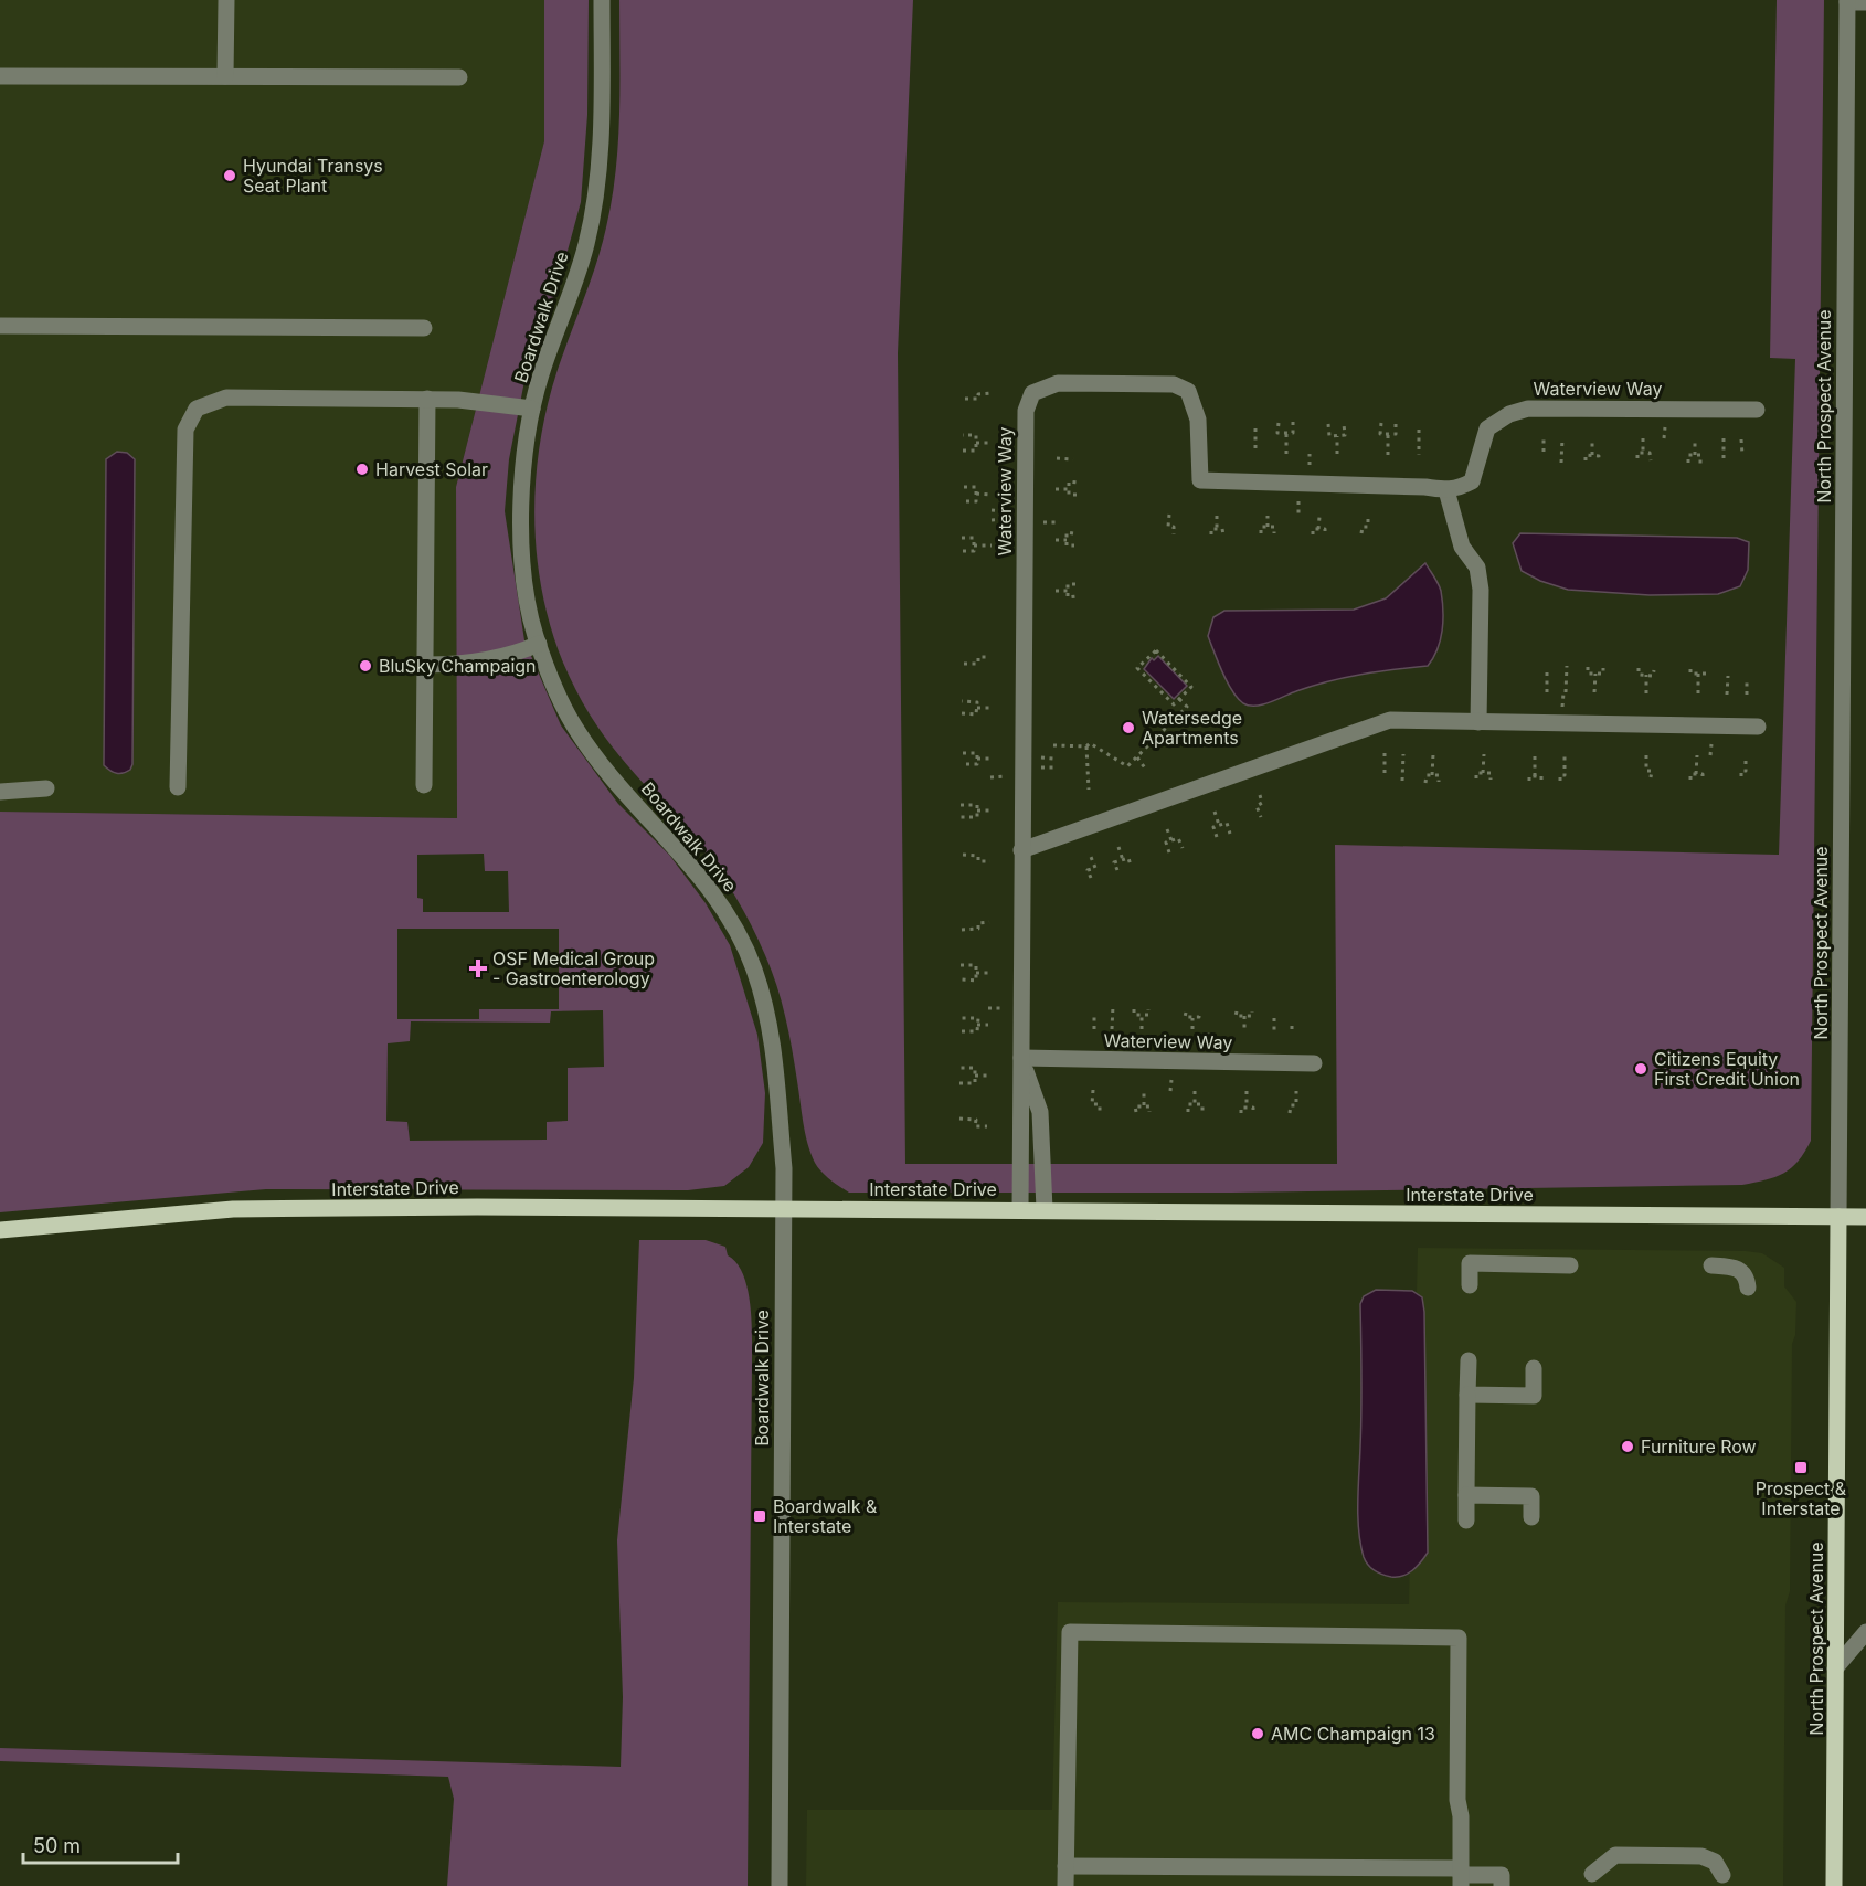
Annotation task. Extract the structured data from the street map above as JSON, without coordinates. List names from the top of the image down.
{
  "streets": {
    "main road": ["North Prospect Avenue", "Interstate Drive"],
    "street": ["Boardwalk Drive", "Waterview Way"]
  },
  "crossings": [
    ["Boardwalk Drive", "Interstate Drive"],
    ["Waterview Way", "Interstate Drive"],
    ["North Prospect Avenue", "Interstate Drive"]
  ],
  "places": {
    "other": [
      "Hyundai Transys Seat Plant",
      "Harvest Solar",
      "BluSky Champaign",
      "Watersedge Apartments",
      "Citizens Equity First Credit Union",
      "Furniture Row",
      "AMC Champaign 13"
    ],
    "health": ["OSF Medical Group - Gastroenterology"],
    "transit": ["Prospect & Interstate", "Boardwalk & Interstate"]
  },
  "scale_bar": "50 m"
}
